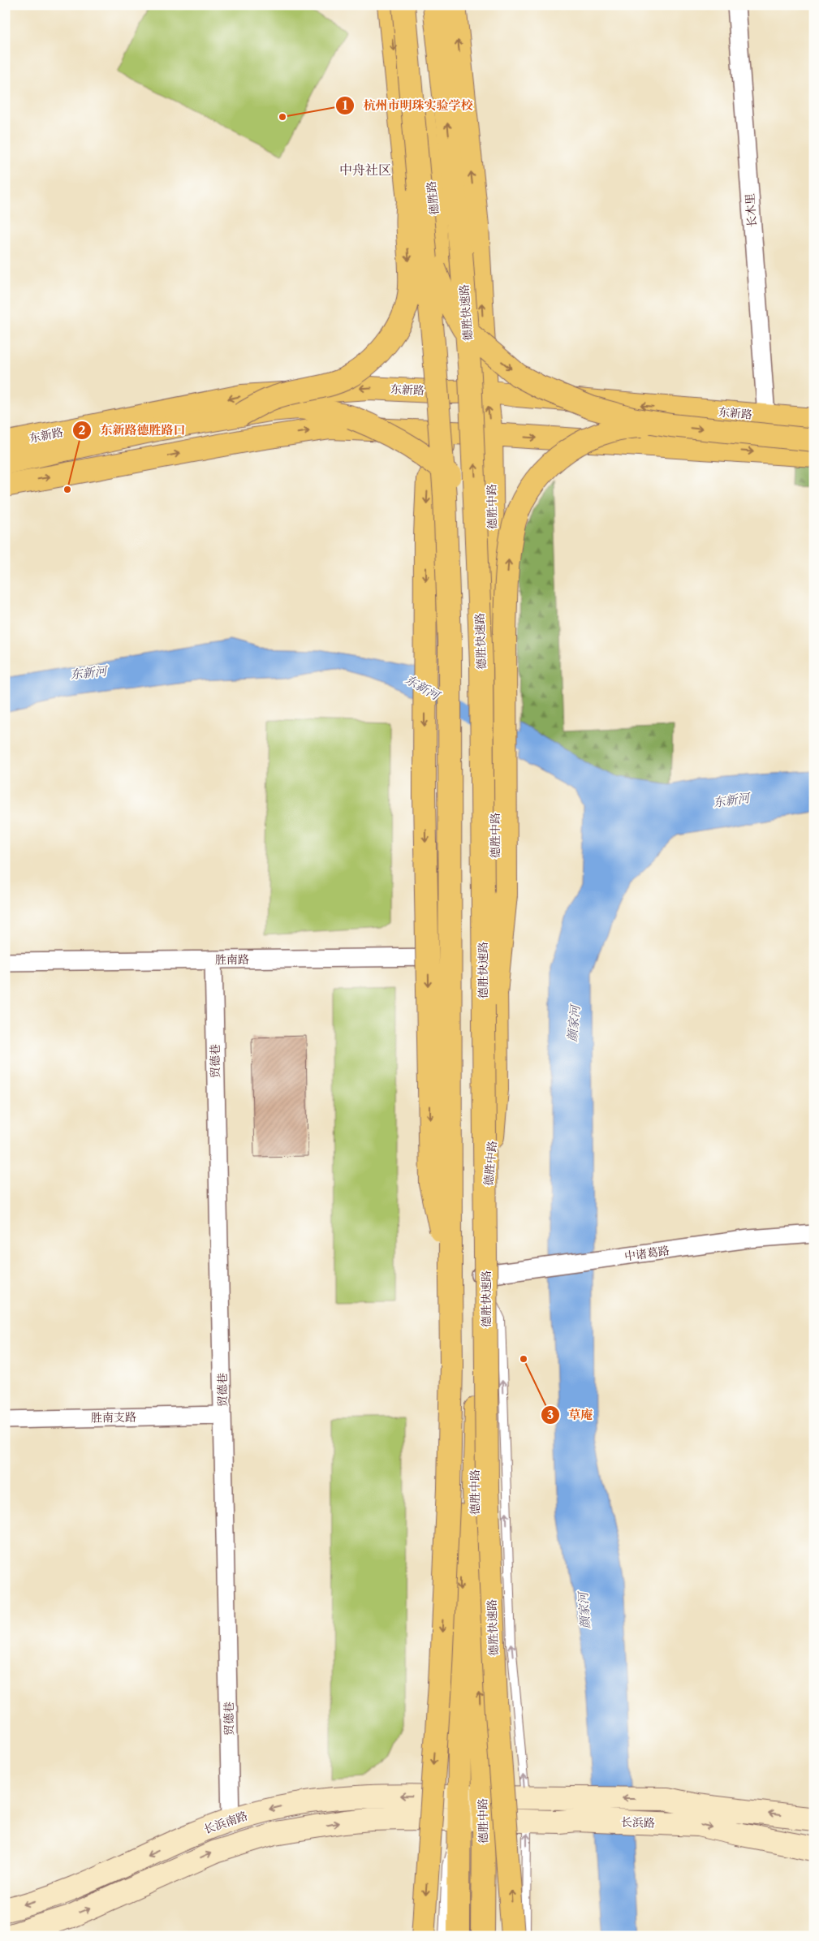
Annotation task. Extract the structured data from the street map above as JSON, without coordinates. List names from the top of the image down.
{
  "streets": {
    "main road": [
      "德胜路",
      "德胜快速路",
      "东新路",
      "德胜中路",
      "长浜南路",
      "长浜路"
    ],
    "street": [
      "长木里",
      "胜南路",
      "贸德巷",
      "中诸葛路",
      "胜南支路"
    ]
  },
  "crossings": [
    ["德胜路", "东新路"],
    ["德胜路", "德胜中路"],
    ["长木里", "东新路"],
    ["东新路", "德胜中路"],
    ["德胜中路", "胜南路"],
    ["德胜中路", "中诸葛路"],
    ["德胜中路", "长浜南路"],
    ["德胜中路", "长浜路"],
    ["胜南路", "贸德巷"],
    ["贸德巷", "胜南支路"],
    ["贸德巷", "长浜南路"],
    ["长浜南路", "长浜路"]
  ],
  "districts": ["中舟社区"],
  "water": ["东新河", "颜家河"],
  "places": ["杭州市明珠实验学校", "东新路德胜路口", "草庵"]
}
